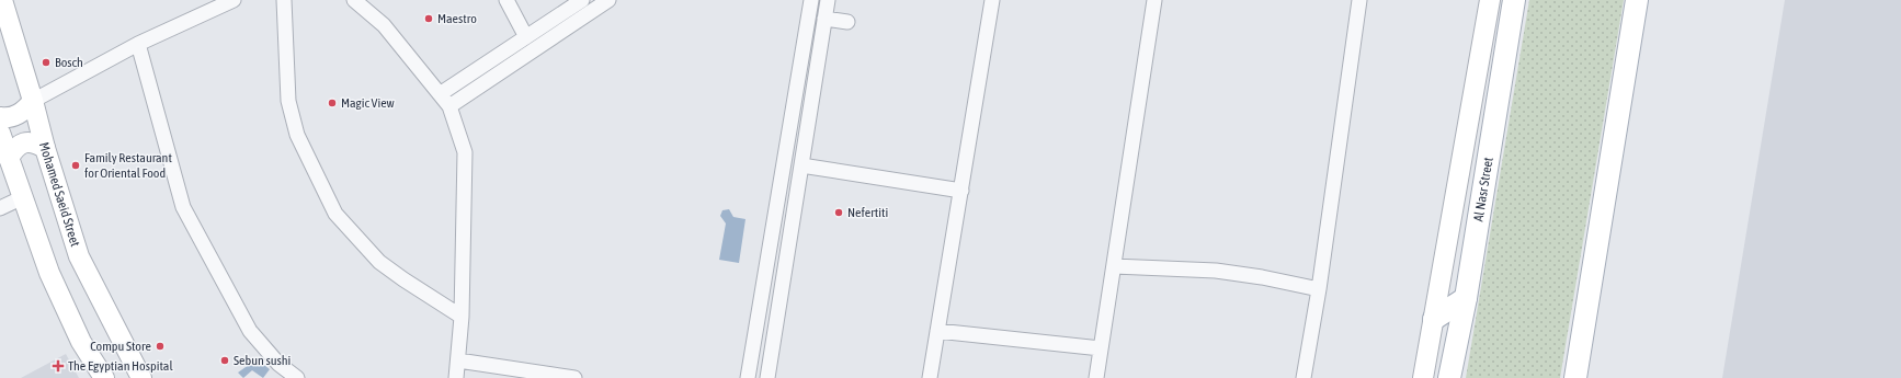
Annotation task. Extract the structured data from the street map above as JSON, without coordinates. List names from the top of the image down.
{
  "streets": {
    "main road": ["Al Nasr Street"],
    "street": ["Mohamed Saeid Street"]
  },
  "places": {
    "other": [
      "Maestro",
      "Bosch",
      "Magic View",
      "Family Restaurant for Oriental Food",
      "Nefertiti",
      "Compu Store",
      "Sebun sushi"
    ],
    "health": ["The Egyptian Hospital"]
  }
}
